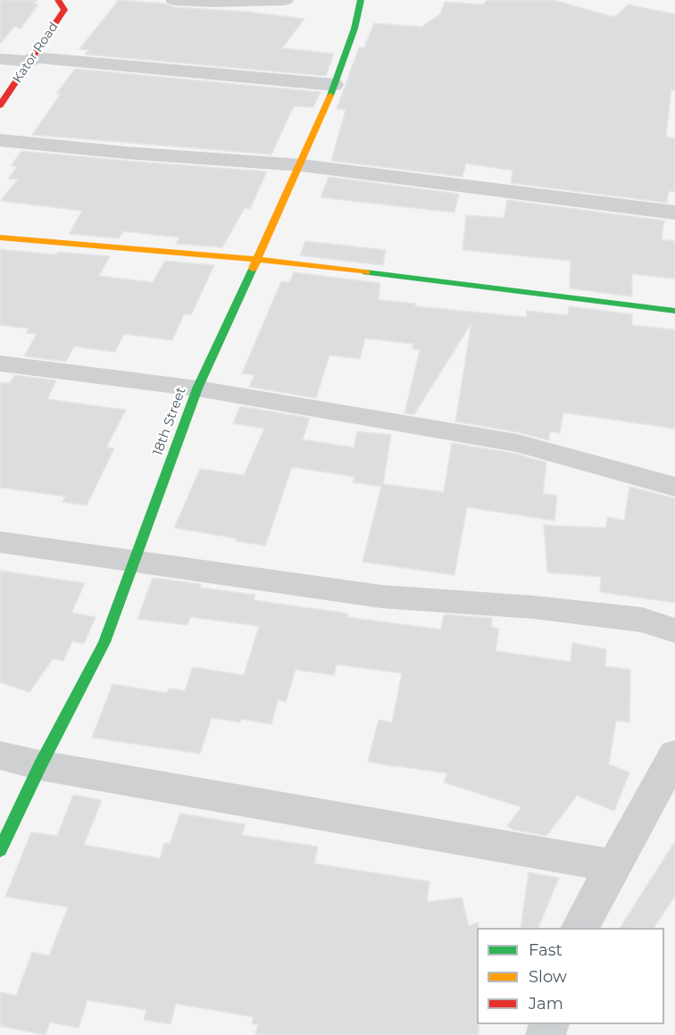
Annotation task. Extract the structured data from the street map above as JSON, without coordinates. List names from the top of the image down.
{
  "streets": {
    "street": ["Kator Road", "18th Street"]
  },
  "legend": ["Fast", "Slow", "Jam"]
}
